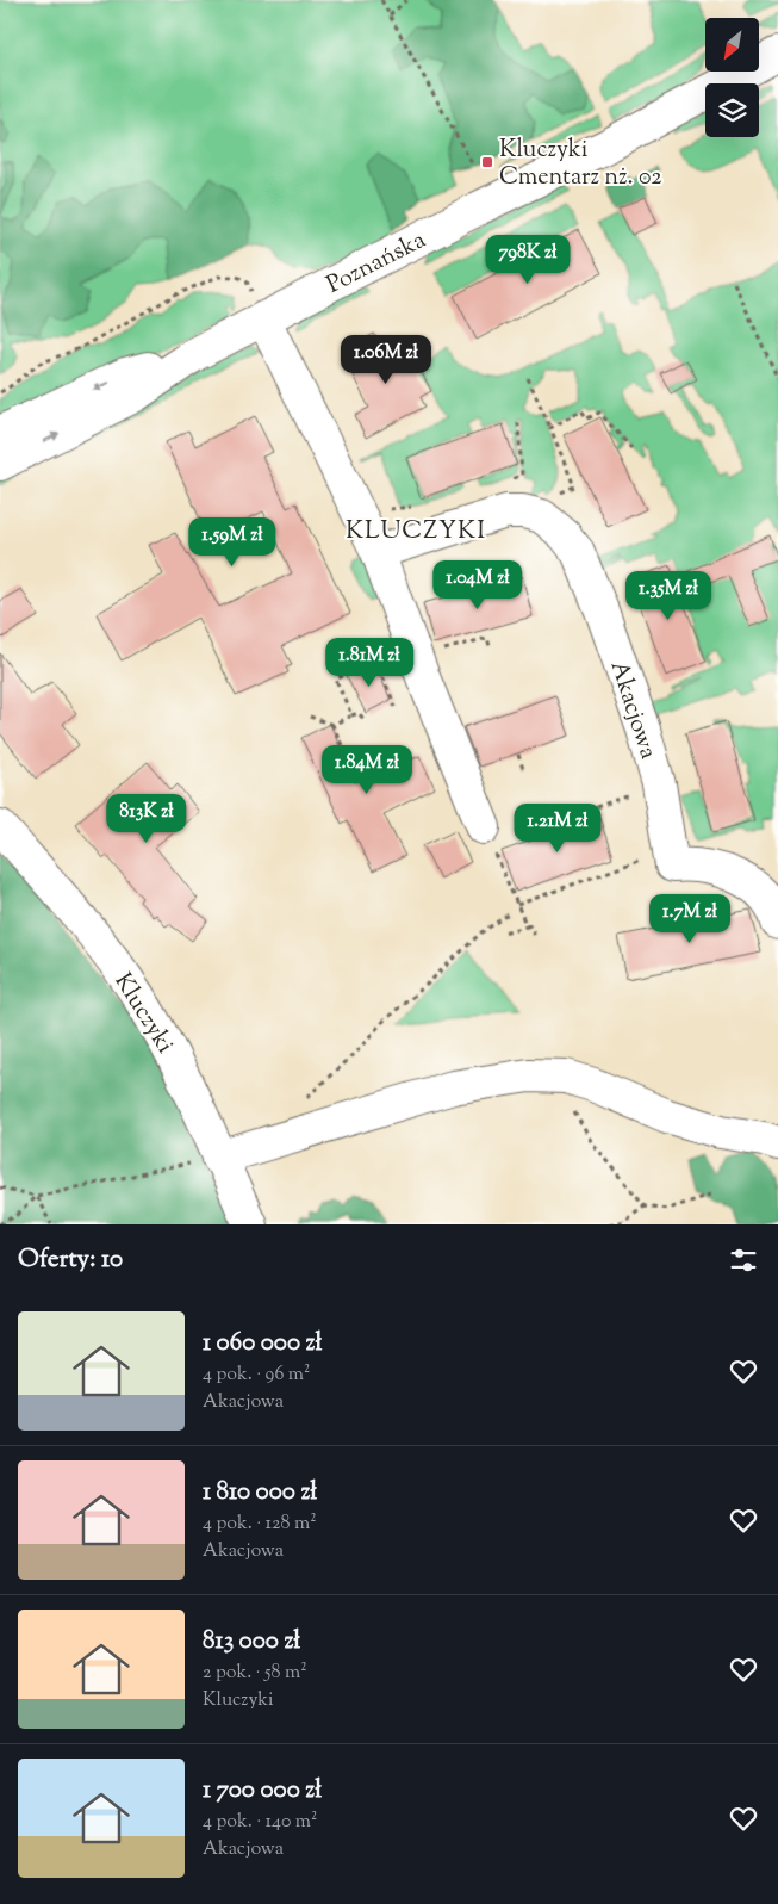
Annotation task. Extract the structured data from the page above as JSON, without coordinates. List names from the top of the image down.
{
  "streets": {
    "street": ["Poznańska", "Akacjowa", "Kluczyki"]
  },
  "districts": ["KLUCZYKI"],
  "places": {
    "transit": ["Kluczyki Cmentarz nż. 02"]
  },
  "north": "bottom left",
  "page": {
    "price": [
      "798K zł",
      "1.06M zł",
      "1.59M zł",
      "1.04M zł",
      "1.35M zł",
      "1.81M zł",
      "1.84M zł",
      "813K zł",
      "1.21M zł",
      "1.7M zł"
    ],
    "heading": "Oferty: 10",
    "list": [
      {
        "name": "1 060 000 zł",
        "note": "4 pok. · 96 m² · Akacjowa"
      },
      {
        "name": "1 810 000 zł",
        "note": "4 pok. · 128 m² · Akacjowa"
      },
      {
        "name": "813 000 zł",
        "note": "2 pok. · 58 m² · Kluczyki"
      },
      {
        "name": "1 700 000 zł",
        "note": "4 pok. · 140 m² · Akacjowa"
      }
    ]
  }
}
